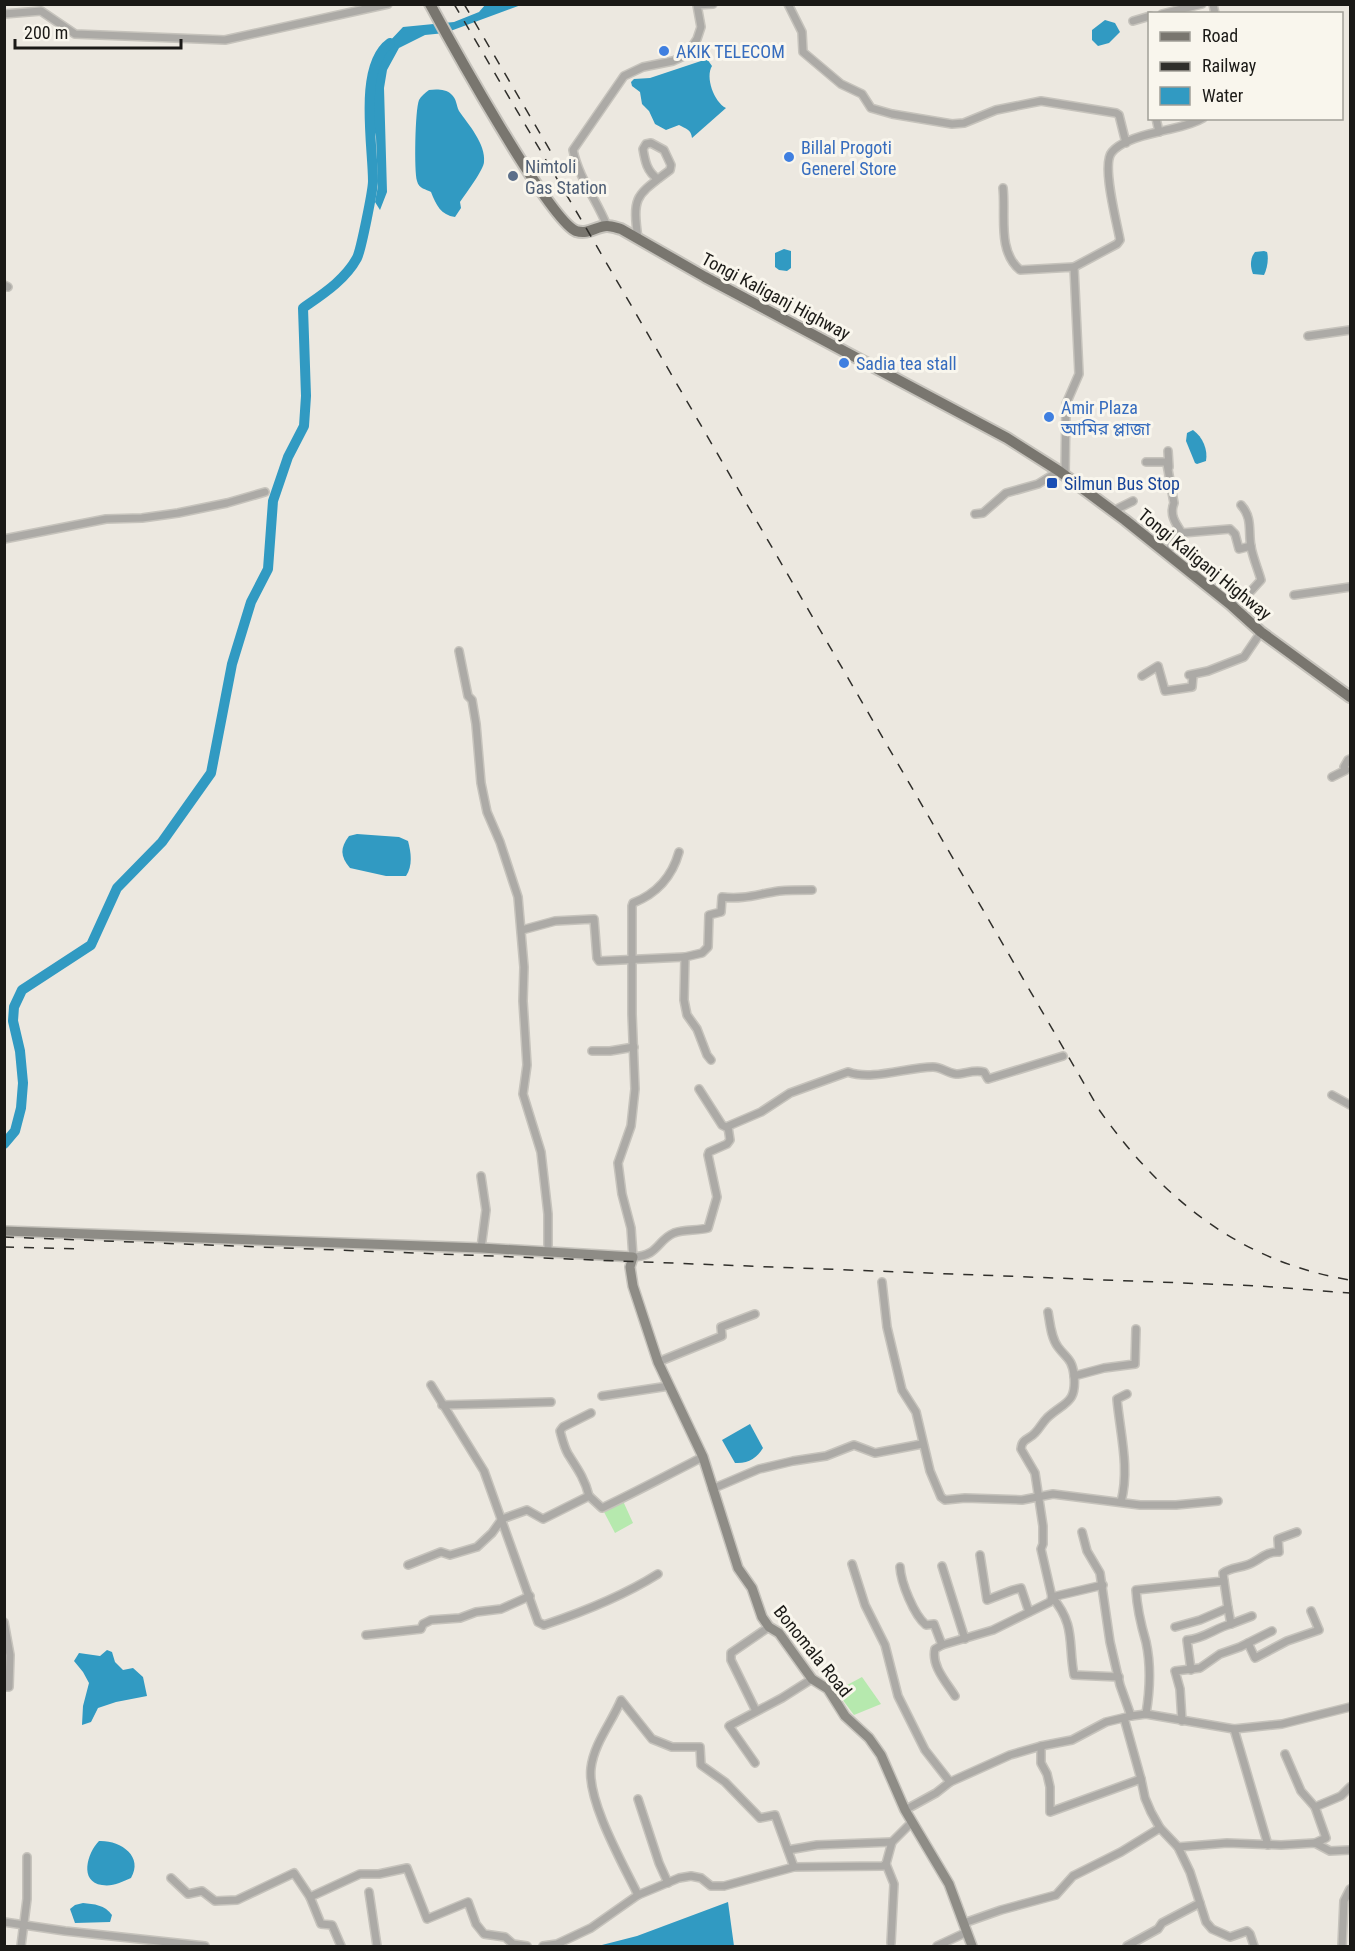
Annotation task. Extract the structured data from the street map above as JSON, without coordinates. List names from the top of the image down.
{
  "streets": {
    "main road": ["Tongi Kaliganj Highway"],
    "street": ["Bonomala Road"]
  },
  "places": {
    "other": [
      "AKIK TELECOM",
      "Billal Progoti Generel Store",
      "Nimtoli Gas Station",
      "Sadia tea stall",
      "Amir Plaza আমির প্লাজা"
    ],
    "transit": ["Silmun Bus Stop"]
  },
  "legend": ["Road", "Railway", "Water"],
  "scale_bar": "200 m"
}
